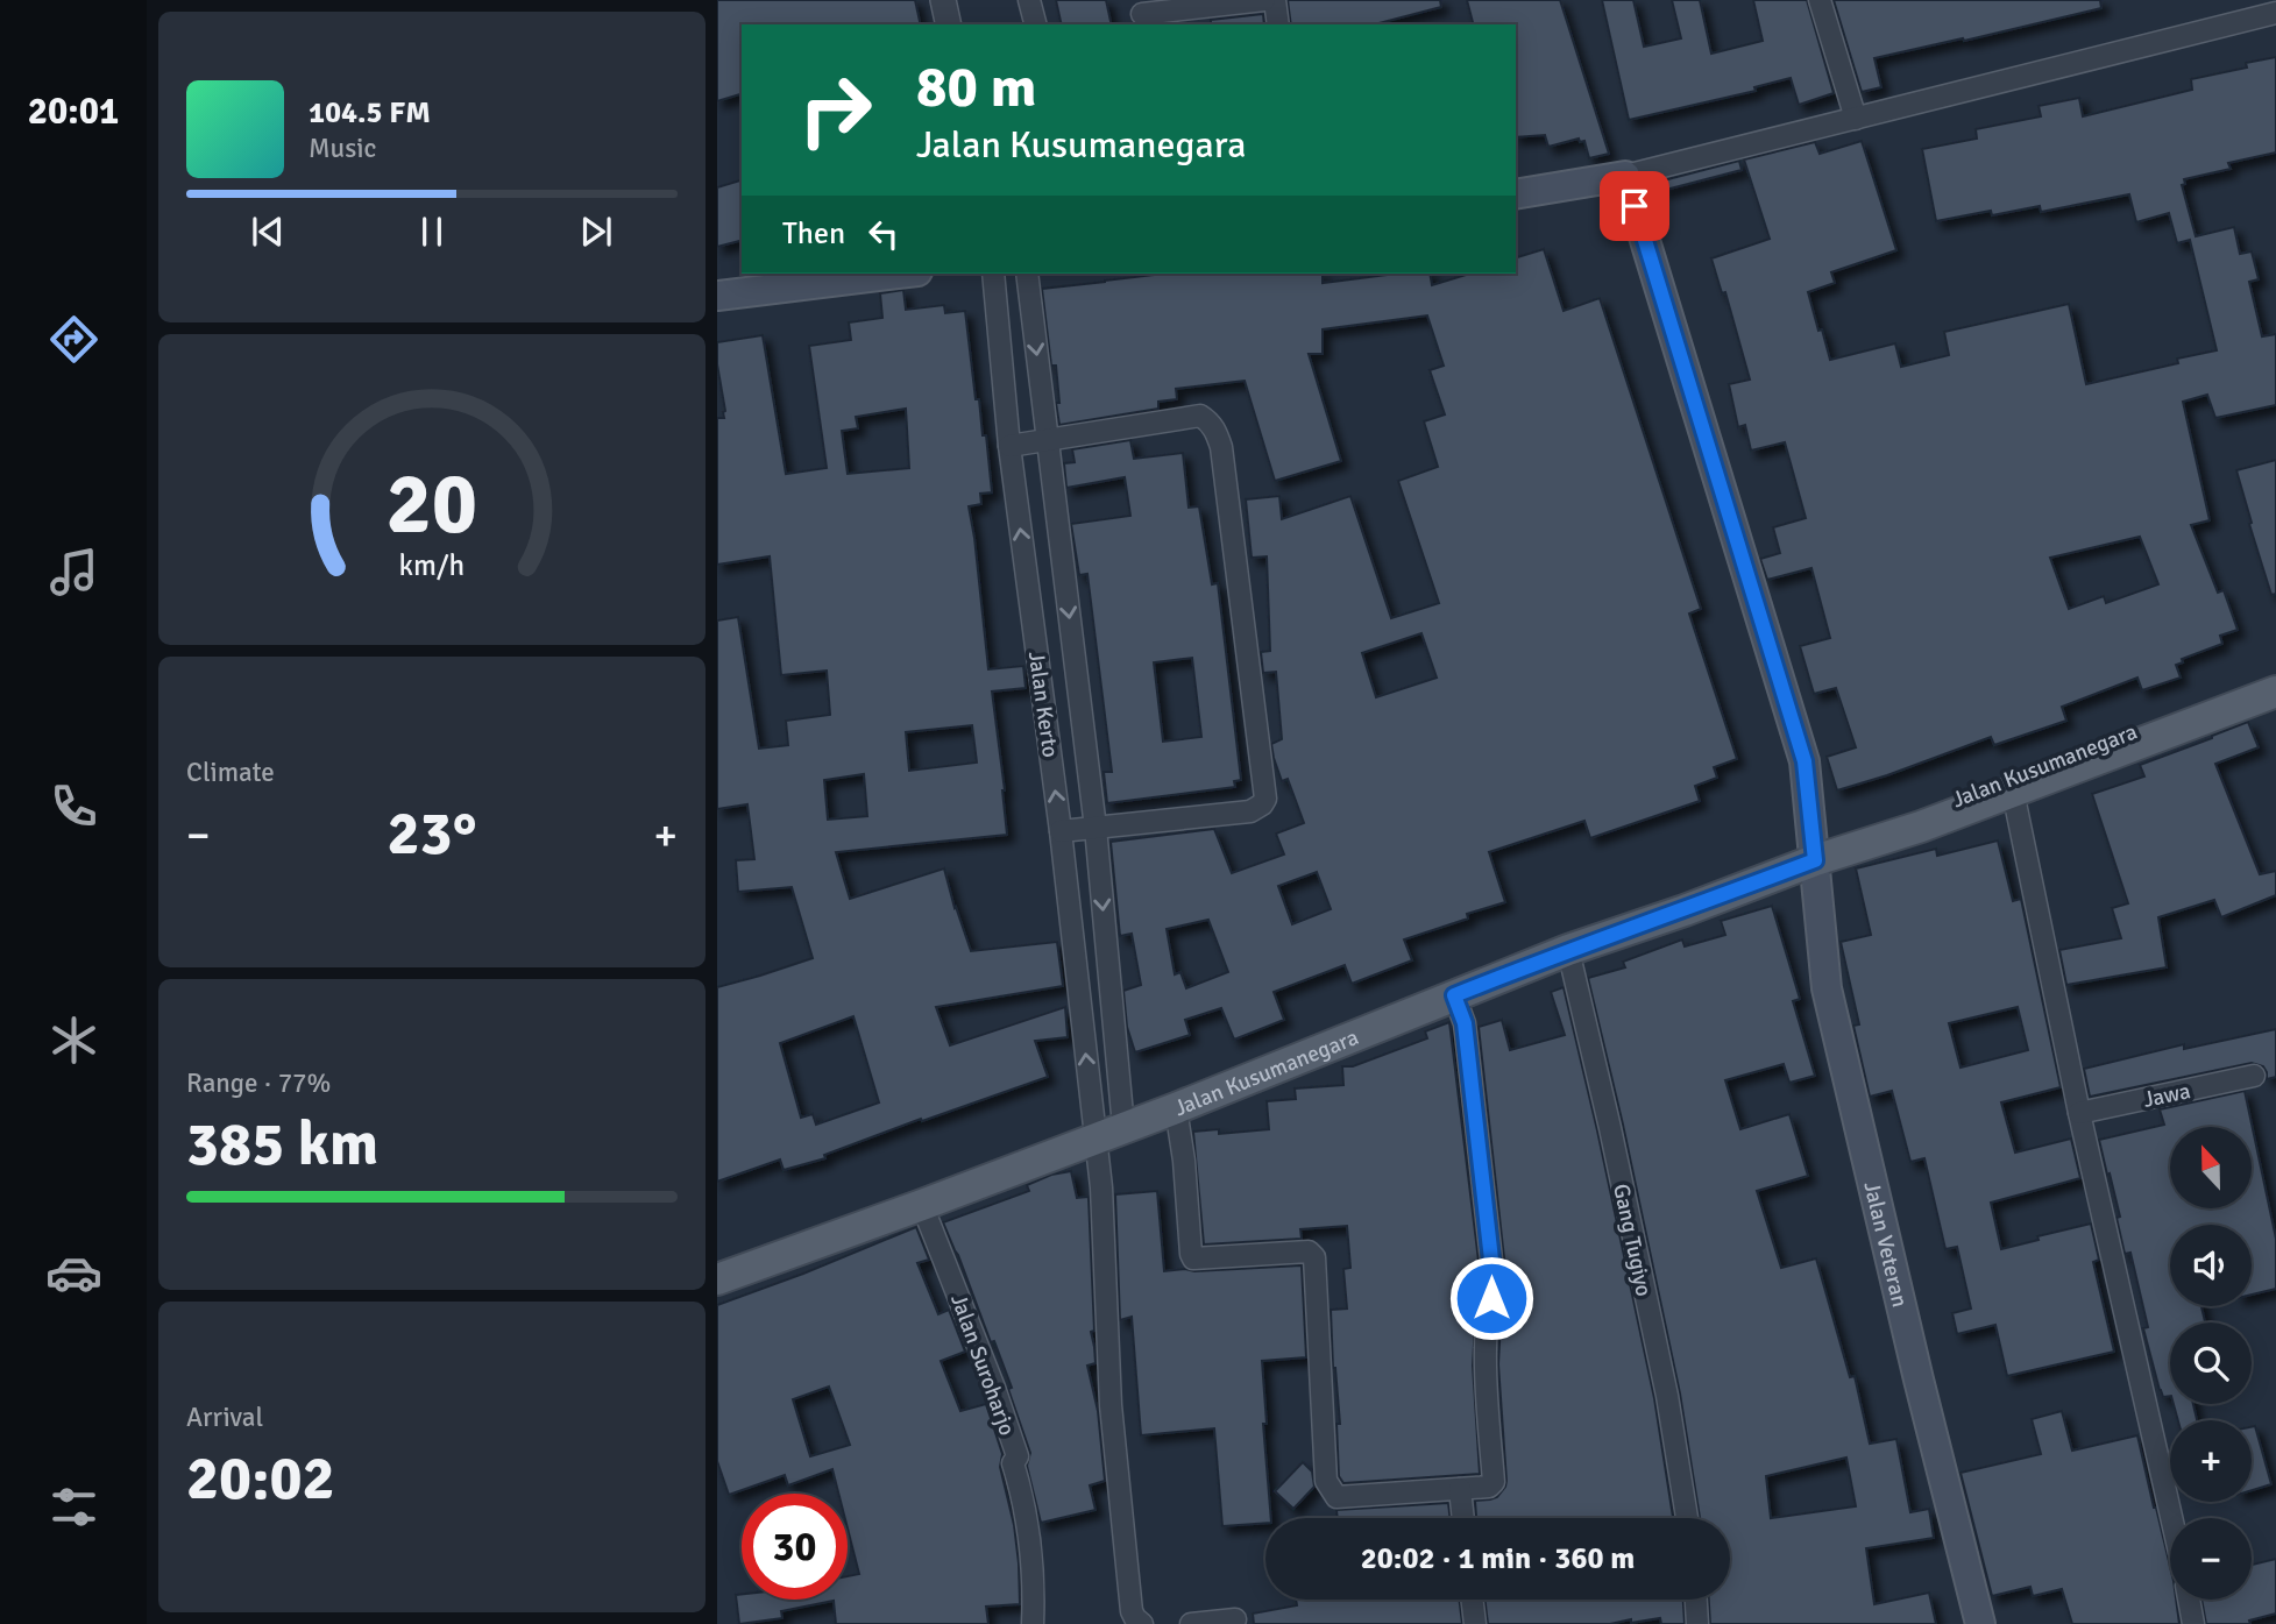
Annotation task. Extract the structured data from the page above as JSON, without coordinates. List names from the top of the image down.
{
  "streets": {
    "main road": ["Jalan Kusumanegara", "Jalan Veteran"],
    "street": [
      "Jalan Kerto",
      "Jawa",
      "Gang Tugiyo",
      "Jalan Suroharjo"
    ]
  },
  "crossings": [
    ["Jalan Kerto", "Jalan Kusumanegara"],
    ["Jalan Kusumanegara", "Gang Tugiyo"],
    ["Jalan Kusumanegara", "Jalan Veteran"],
    ["Jalan Kusumanegara", "Jalan Suroharjo"]
  ],
  "north": "top",
  "page": {
    "tabs": "20:01",
    "turn": ["80 m", "Jalan Kusumanegara"],
    "song": ["104.5 FM", "Music"],
    "then": "Then",
    "tile": [
      "Climate",
      ["Range · 77%", "385 km"],
      ["Arrival", "20:02"]
    ],
    "heat": ["−", "23°", "+"],
    "map_buttons": ["+", "−"],
    "limit": "30",
    "trip": "20:02 · 1 min · 360 m",
    "gauge": ["20", "km/h"]
  }
}
